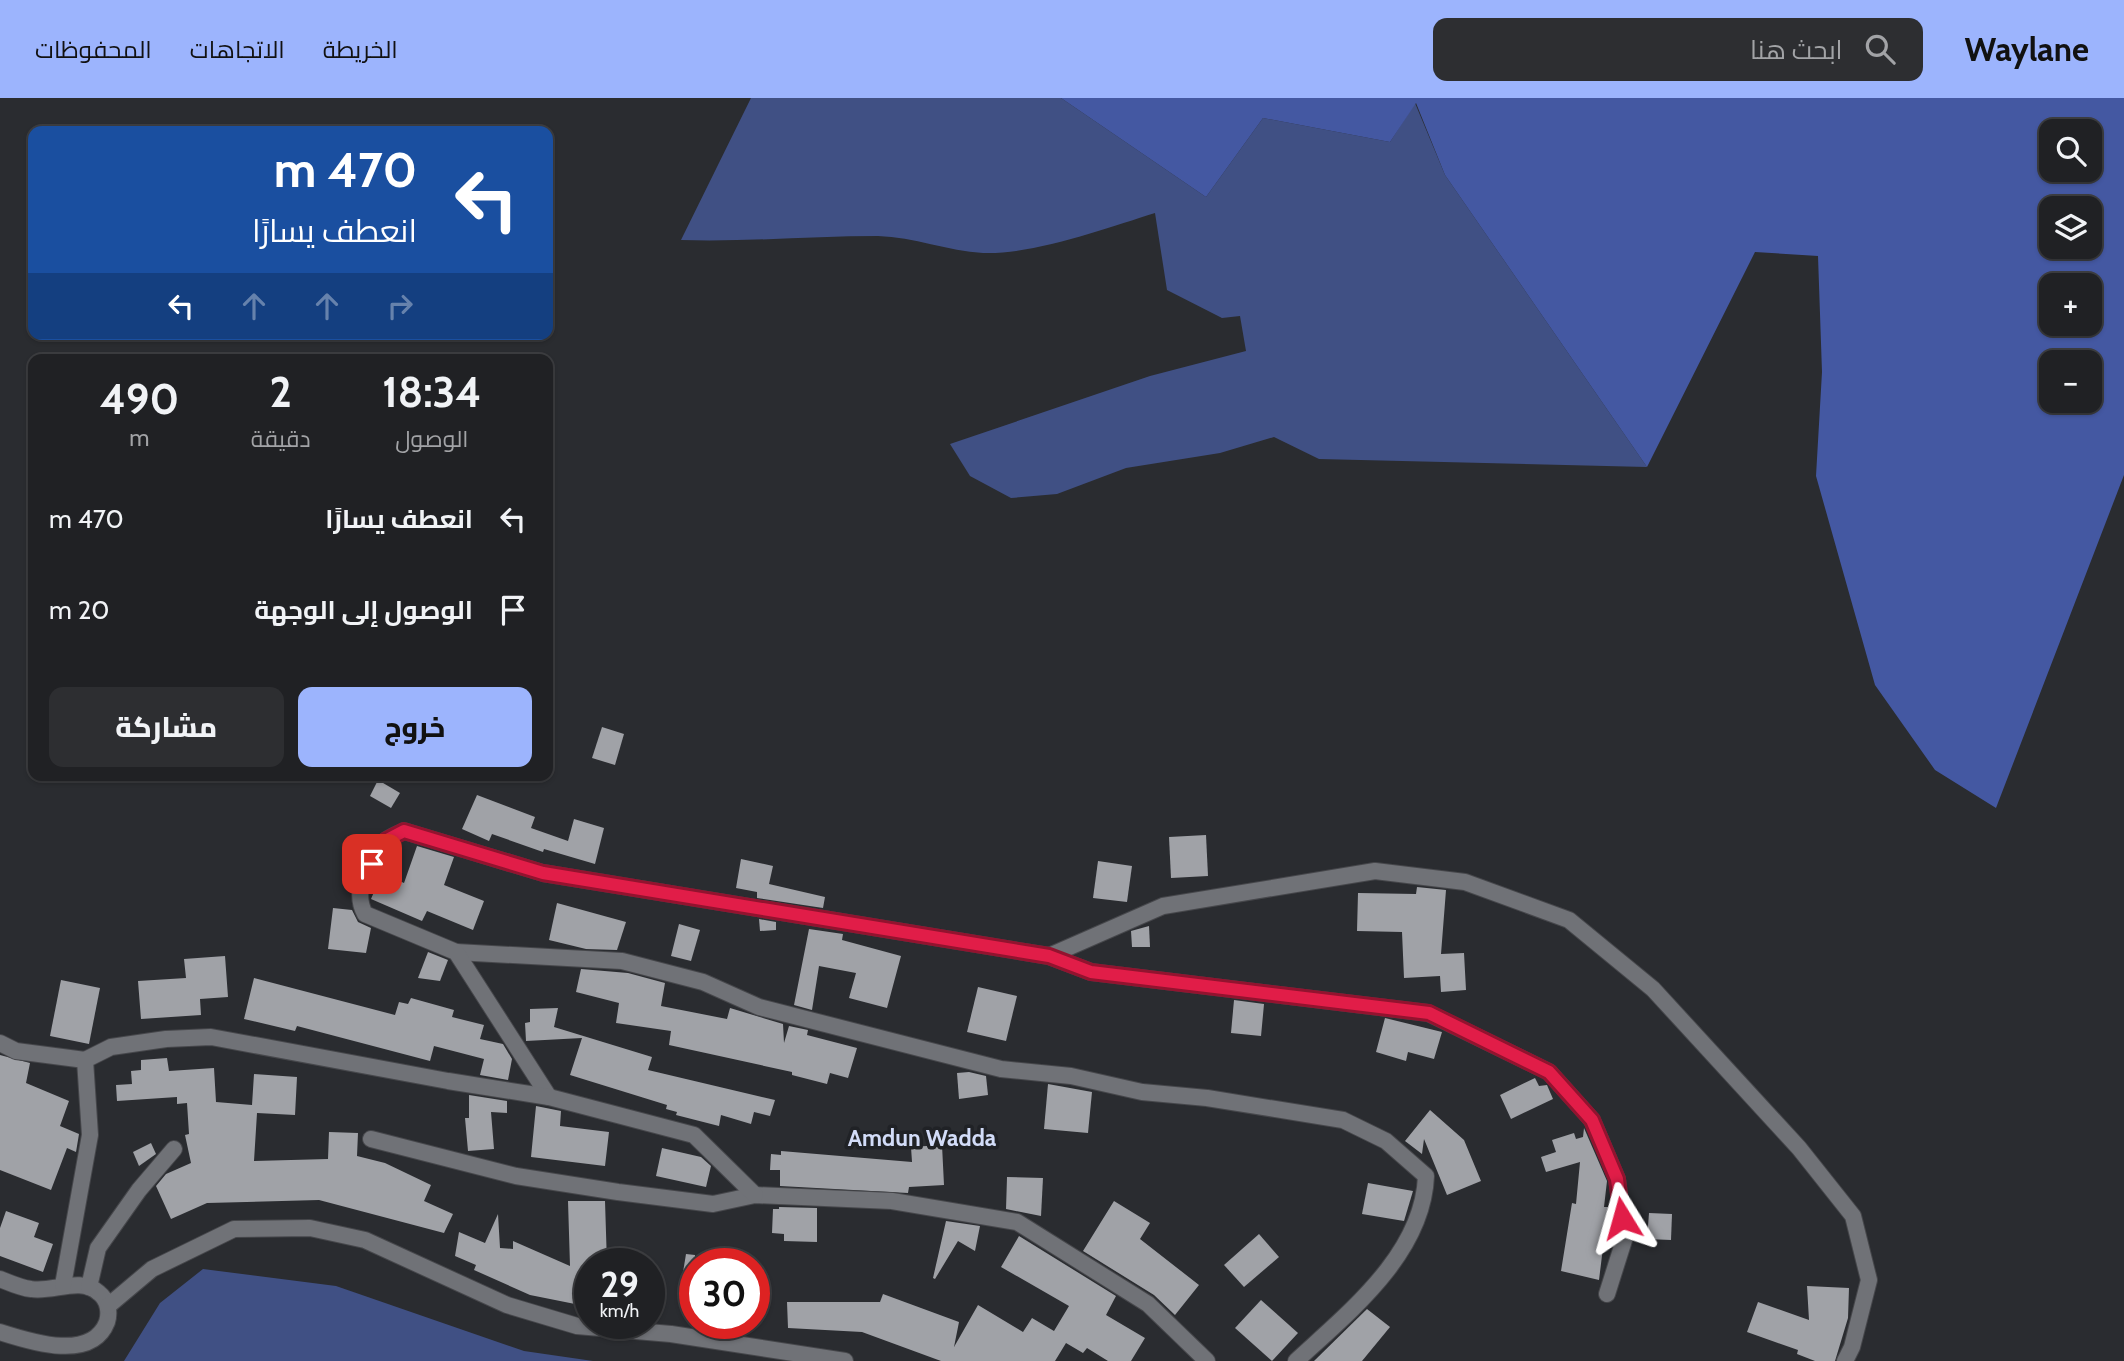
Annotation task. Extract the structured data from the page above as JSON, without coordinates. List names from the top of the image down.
{
  "districts": ["Amdun Wadda"],
  "page": {
    "header": "Waylane",
    "search": "ابحث هنا",
    "nav": ["الخريطة", "الاتجاهات", "المحفوظات"],
    "map_buttons": ["+", "−"],
    "turn": ["470 m", "انعطف يسارًا"],
    "eta": [
      "18:34",
      "الوصول",
      "2",
      "دقيقة",
      "490",
      "m"
    ],
    "list": [
      {
        "name": "انعطف يسارًا",
        "value": "470 m"
      },
      {
        "name": "الوصول إلى الوجهة",
        "value": "20 m"
      }
    ],
    "buttons": ["خروج", "مشاركة"],
    "speed": "29 km/h",
    "limit": "30"
  }
}
